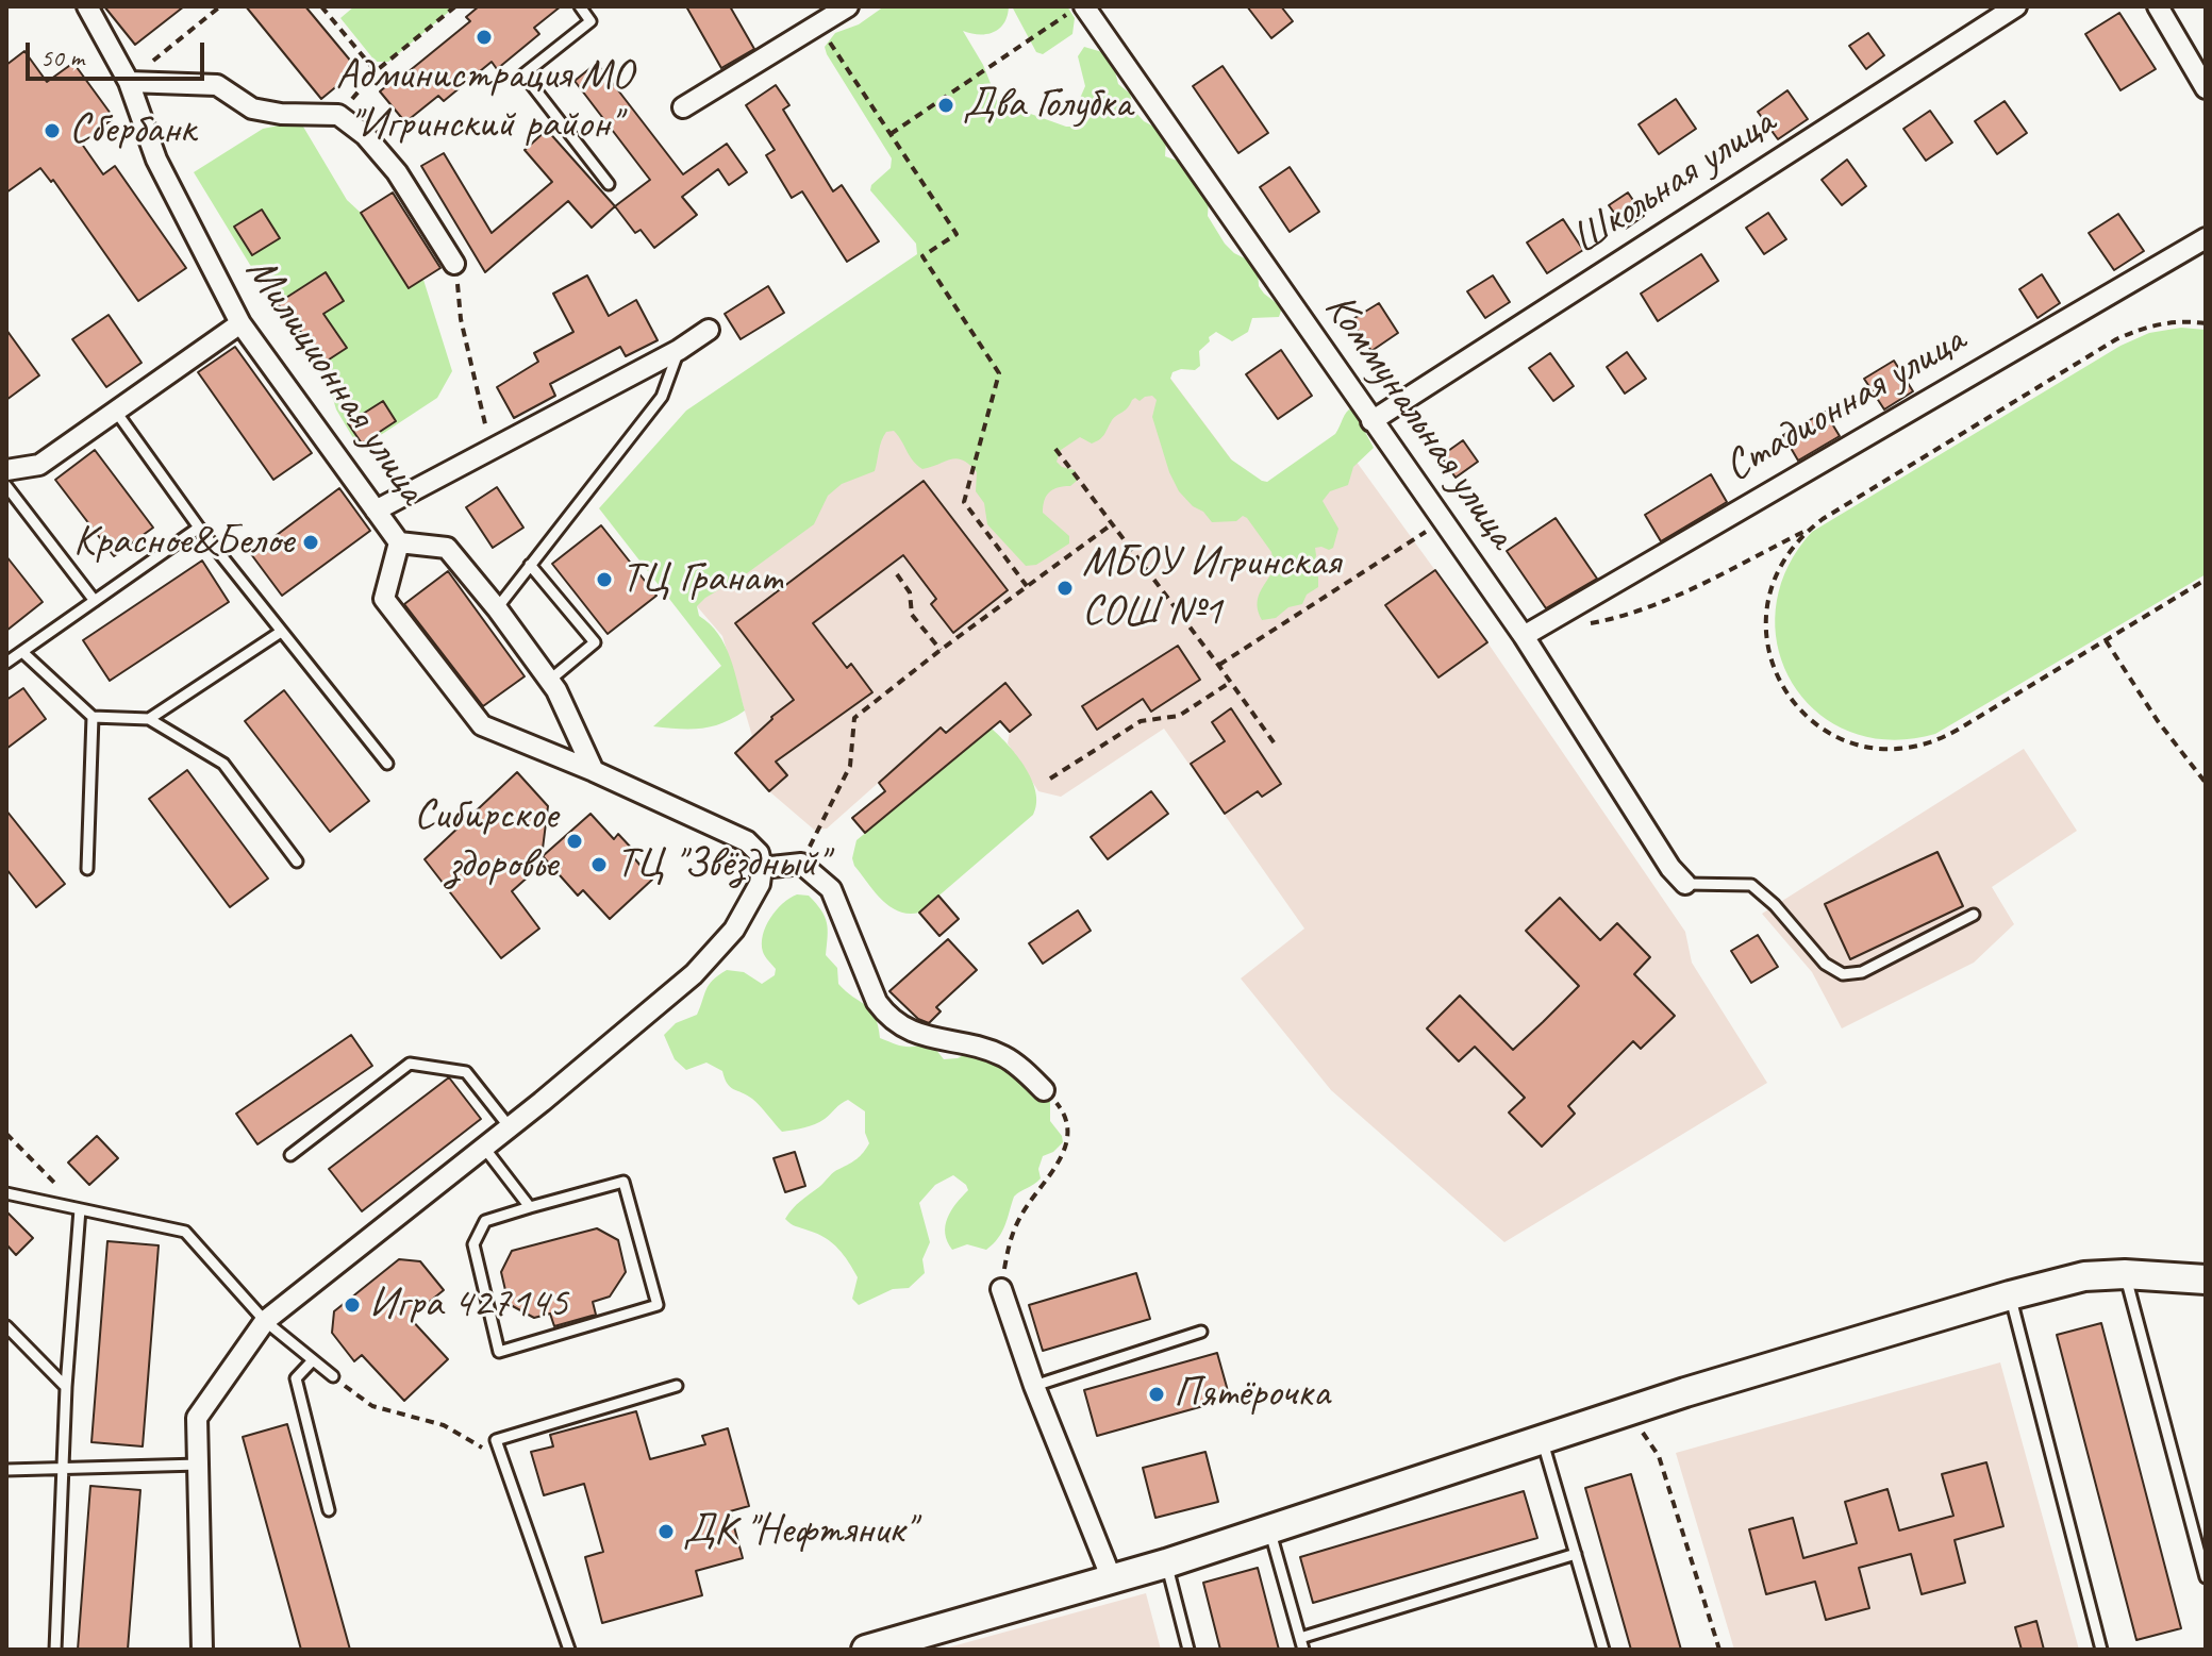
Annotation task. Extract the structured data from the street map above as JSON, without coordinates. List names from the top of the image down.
{
  "streets": {
    "street": [
      "Школьная улица",
      "Милиционная улица",
      "Стадионная улица",
      "Коммунальная улица"
    ]
  },
  "crossings": [
    ["Школьная улица", "Коммунальная улица"],
    ["Стадионная улица", "Коммунальная улица"]
  ],
  "places": [
    "Администрация МО \"Игринский район\"",
    "Два Голубка",
    "Сбербанк",
    "Красное&Белое",
    "ТЦ Гранат",
    "МБОУ Игринская СОШ №1",
    "Сибирское здоровье",
    "ТЦ \"Звёздный\"",
    "Игра 427145",
    "Пятёрочка",
    "ДК \"Нефтяник\""
  ],
  "scale_bar": "50 m"
}
